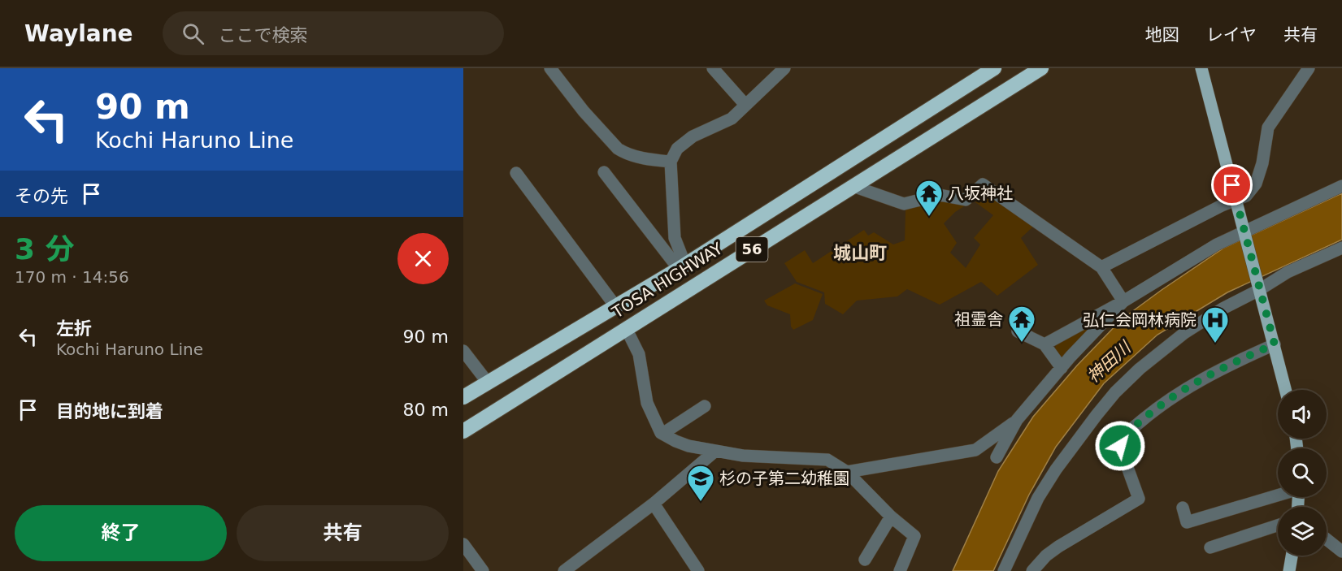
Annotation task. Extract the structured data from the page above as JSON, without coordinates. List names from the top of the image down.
{
  "streets": {
    "highway": ["56", "TOSA HIGHWAY"]
  },
  "districts": ["城山町"],
  "water": ["神田川"],
  "places": {
    "temple": ["八坂神社", "祖霊舎"],
    "hospital": ["弘仁会岡林病院"],
    "school or university": ["杉の子第二幼稚園"]
  },
  "page": {
    "header": "Waylane",
    "search": "ここで検索",
    "nav": ["地図", "レイヤ", "共有"],
    "turn": ["90 m", "Kochi Haruno Line"],
    "then": "その先",
    "heading": ["3 分", "170 m · 14:56"],
    "list": [
      {
        "name": "左折",
        "note": "Kochi Haruno Line",
        "value": "90 m"
      },
      {
        "name": "目的地に到着",
        "value": "80 m"
      }
    ],
    "buttons": ["終了", "共有"]
  }
}
